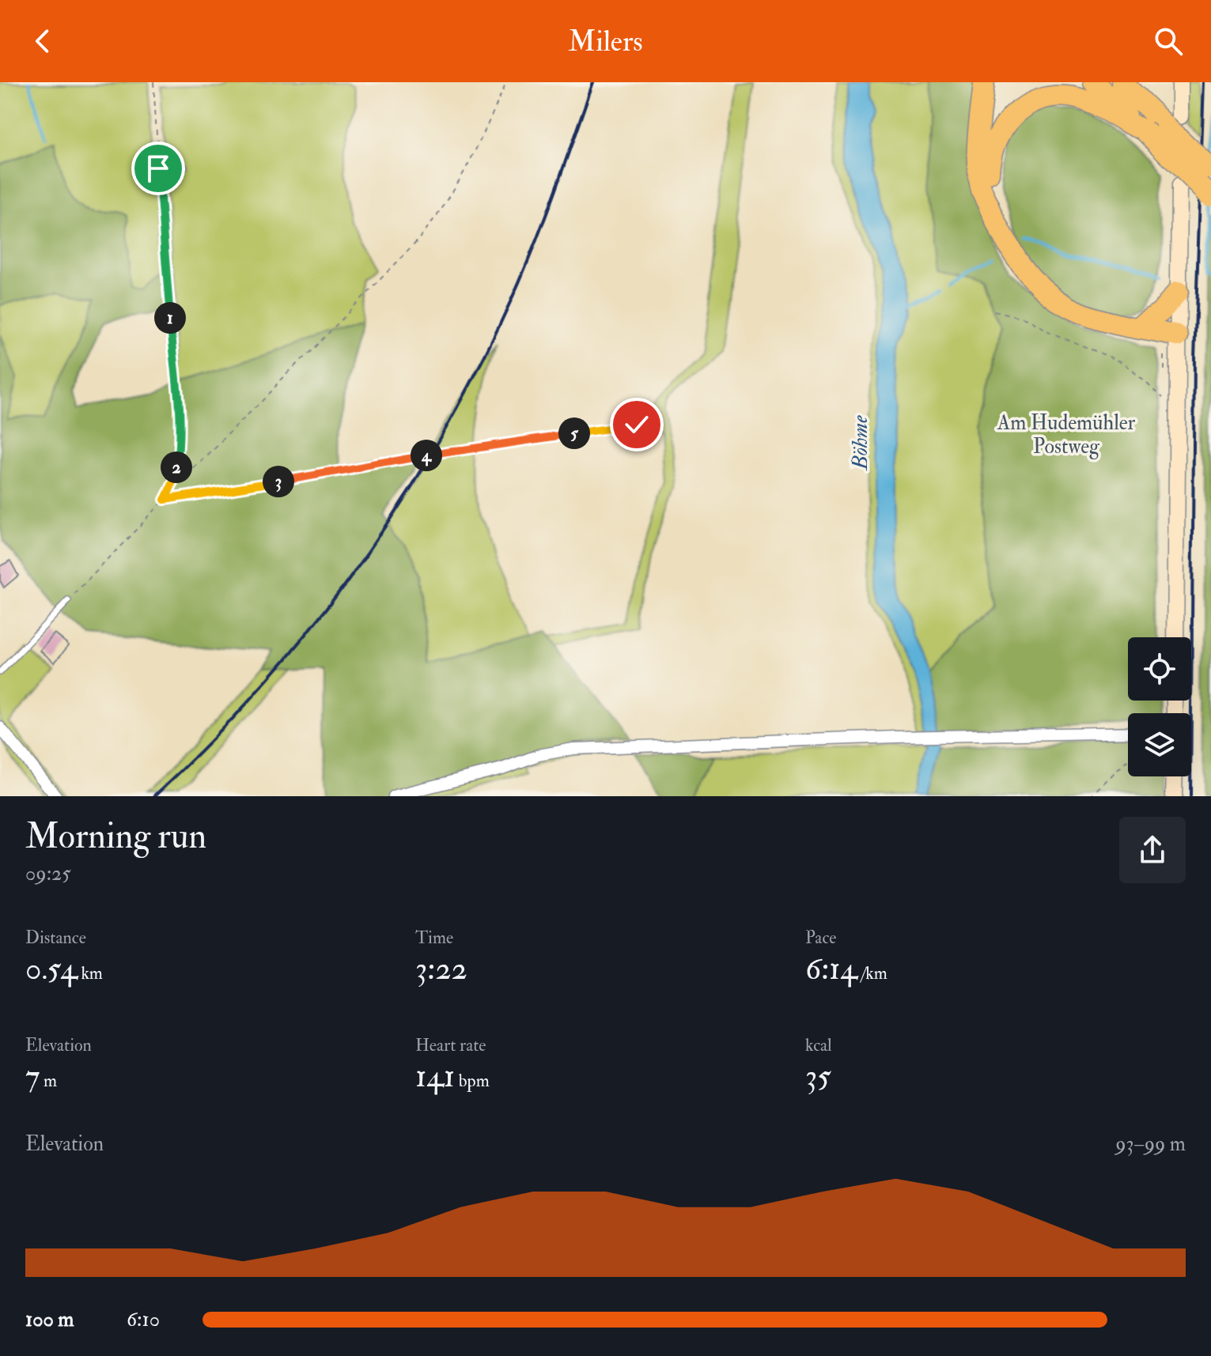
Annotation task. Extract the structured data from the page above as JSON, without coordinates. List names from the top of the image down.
{
  "water": ["Böhme"],
  "parks": ["Am Hudemühler Postweg"],
  "page": {
    "header": "Milers",
    "pins": [
      "1",
      "5",
      "4",
      "2",
      "3"
    ],
    "heading": ["Morning run", "09:25"],
    "stats": [
      ["Distance", "0.54 km"],
      ["Time", "3:22"],
      ["Pace", "6:14 /km"],
      ["Elevation", "7 m"],
      ["Heart rate", "141 bpm"],
      ["kcal", "35"]
    ],
    "chart": ["Elevation", "93–99 m"],
    "list": [
      {
        "name": "100 m",
        "note": "6:10"
      }
    ]
  }
}
